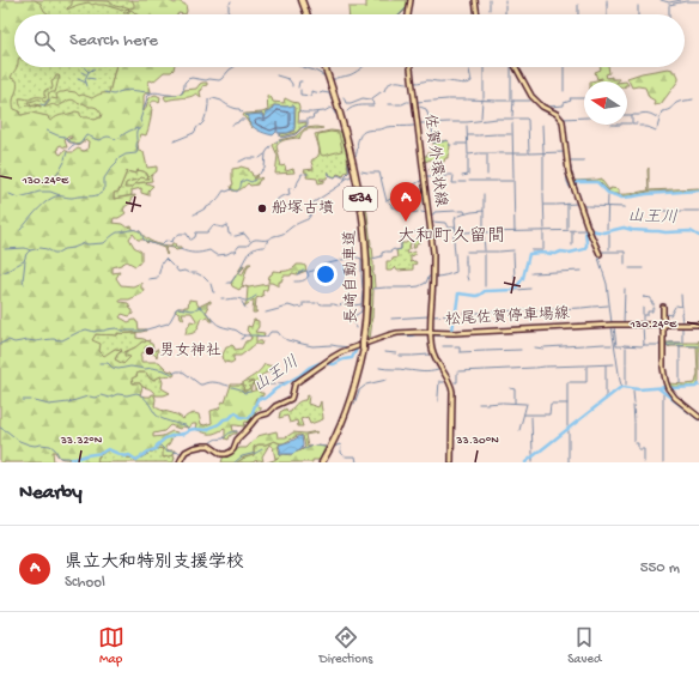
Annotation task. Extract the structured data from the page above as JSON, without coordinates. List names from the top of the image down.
{
  "streets": {
    "highway": ["E34", "長崎自動車道"],
    "main road": ["佐賀外環状線", "松尾佐賀停車場線"]
  },
  "crossings": [
    ["佐賀外環状線", "松尾佐賀停車場線"]
  ],
  "districts": ["大和町久留間"],
  "water": ["山王川"],
  "places": ["船塚古墳", "男女神社"],
  "north": "left",
  "page": {
    "search": "Search here",
    "pins": "A",
    "heading": "Nearby",
    "list": [
      {
        "mark": "A",
        "name": "県立大和特別支援学校",
        "note": "School",
        "value": "550 m"
      }
    ],
    "nav": ["Map", "Directions", "Saved"]
  },
  "coordinates": ["130.24°E", "33.32°N", "33.30°N"]
}
